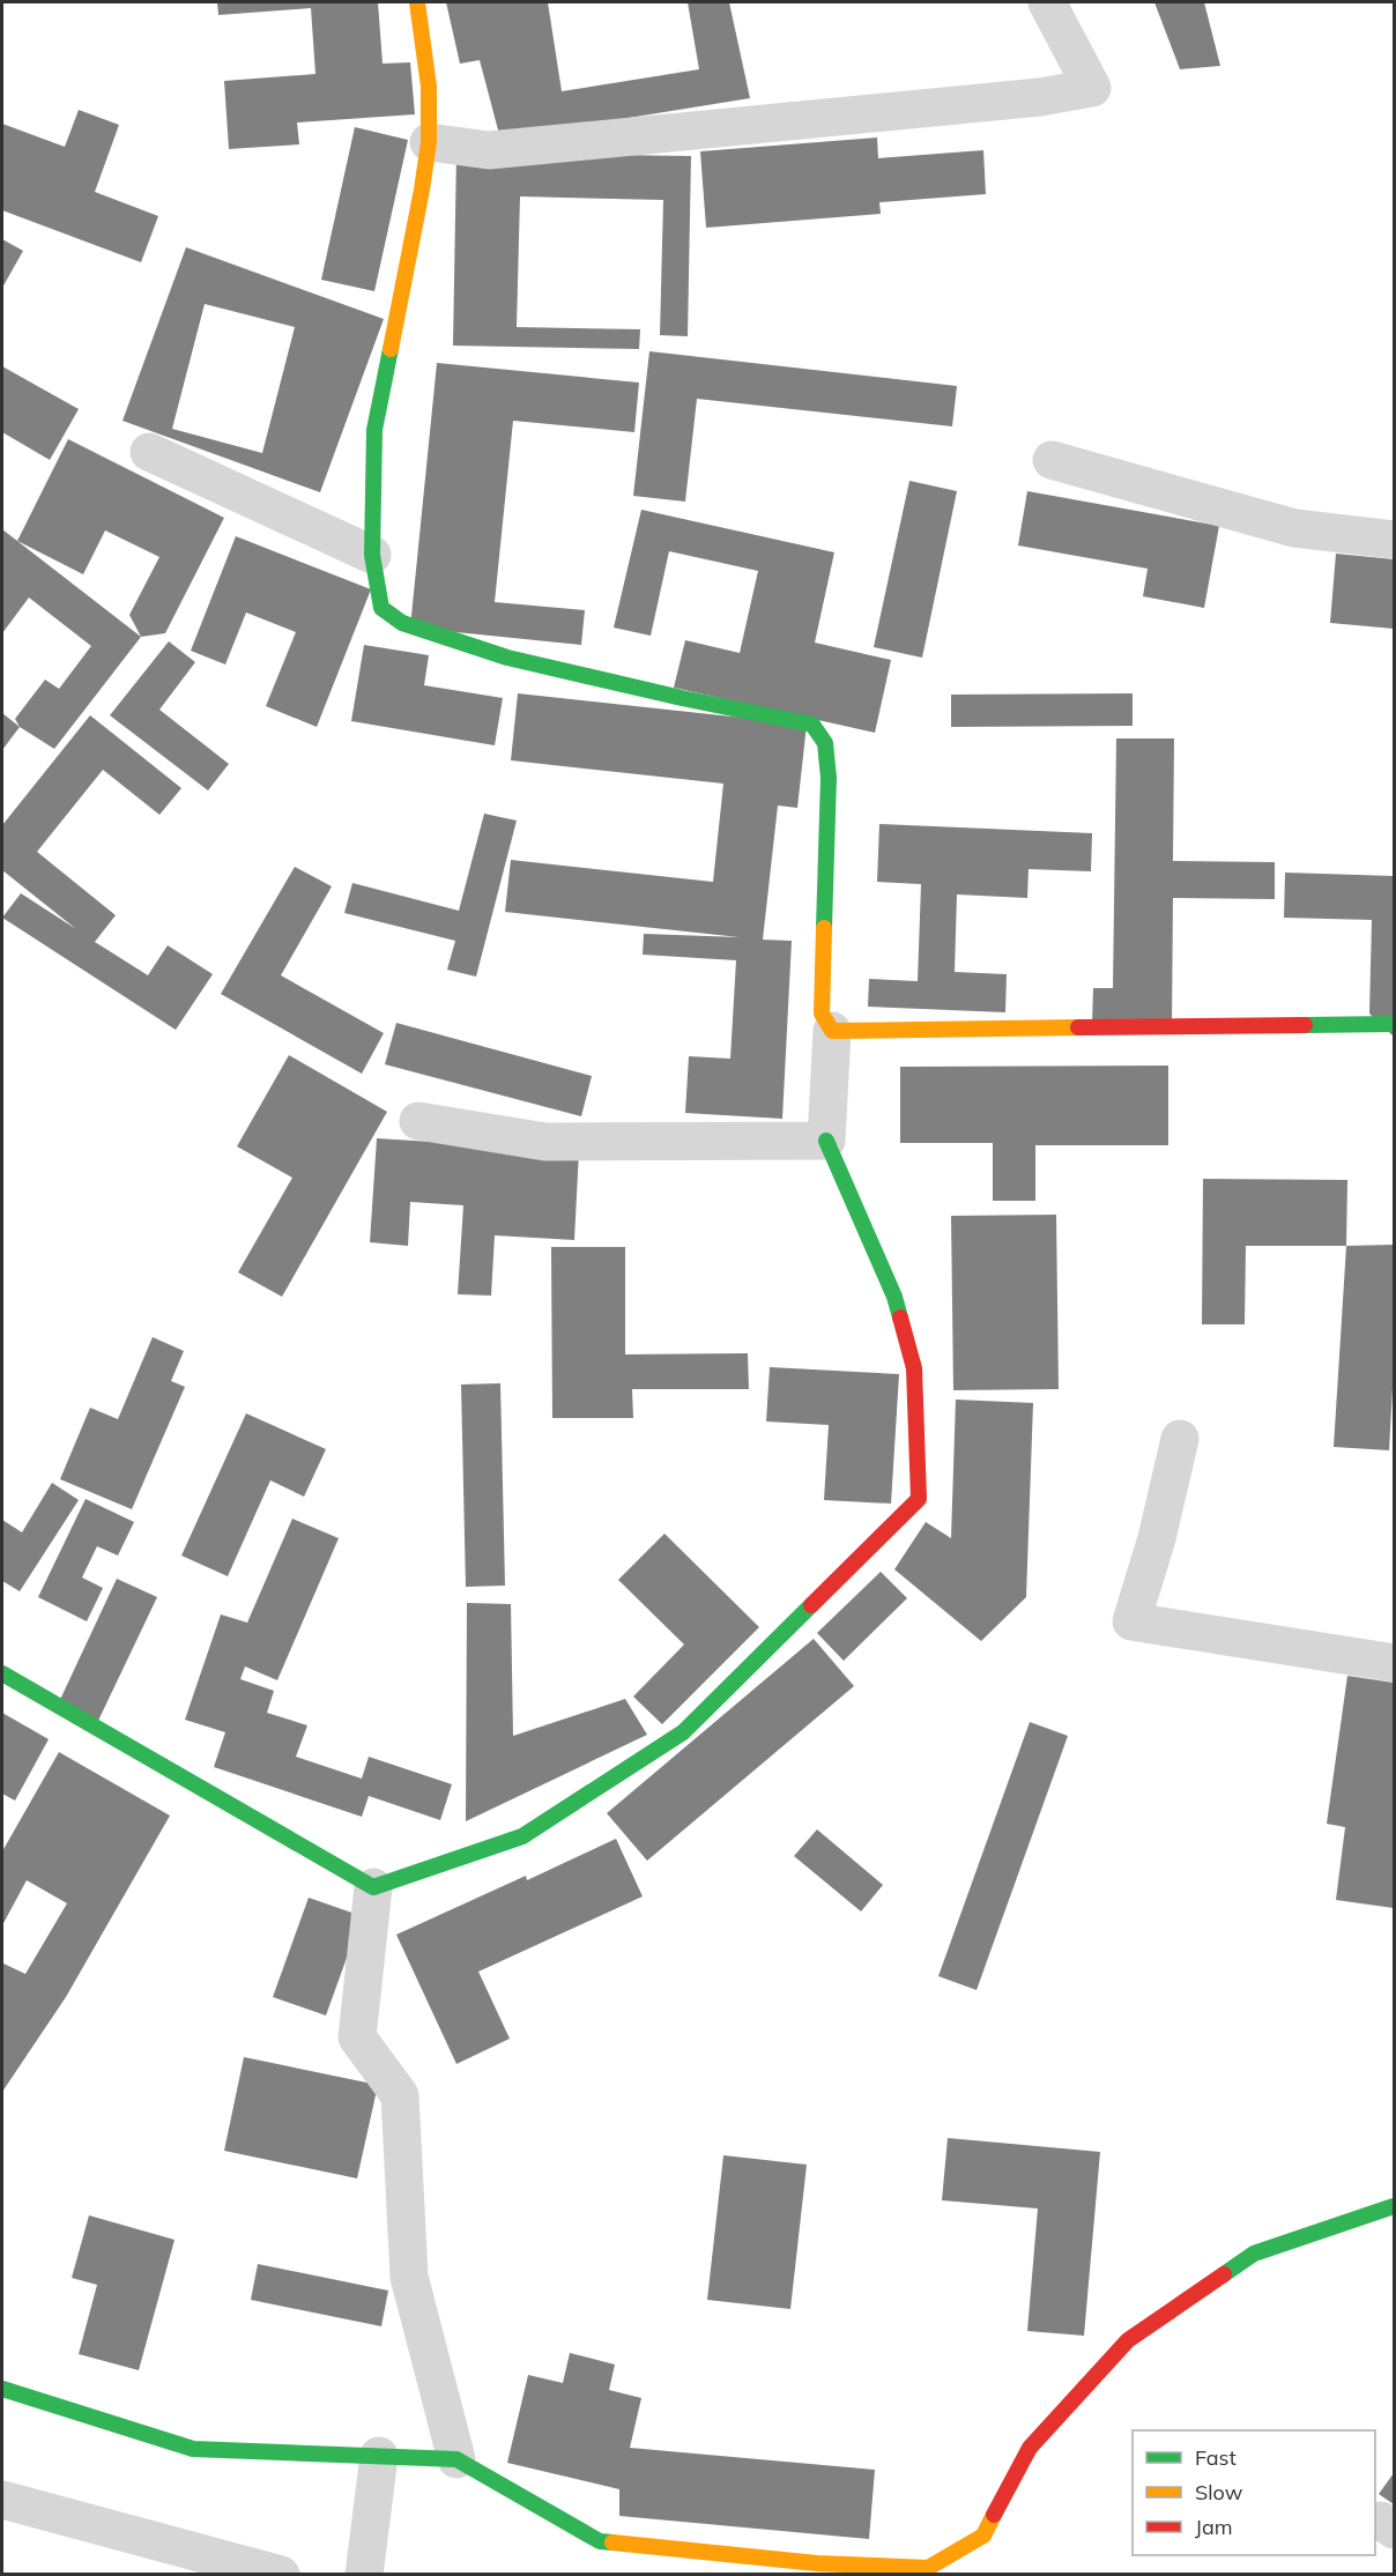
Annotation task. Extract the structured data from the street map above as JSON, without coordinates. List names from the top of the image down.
{
  "legend": ["Fast", "Slow", "Jam"]
}
